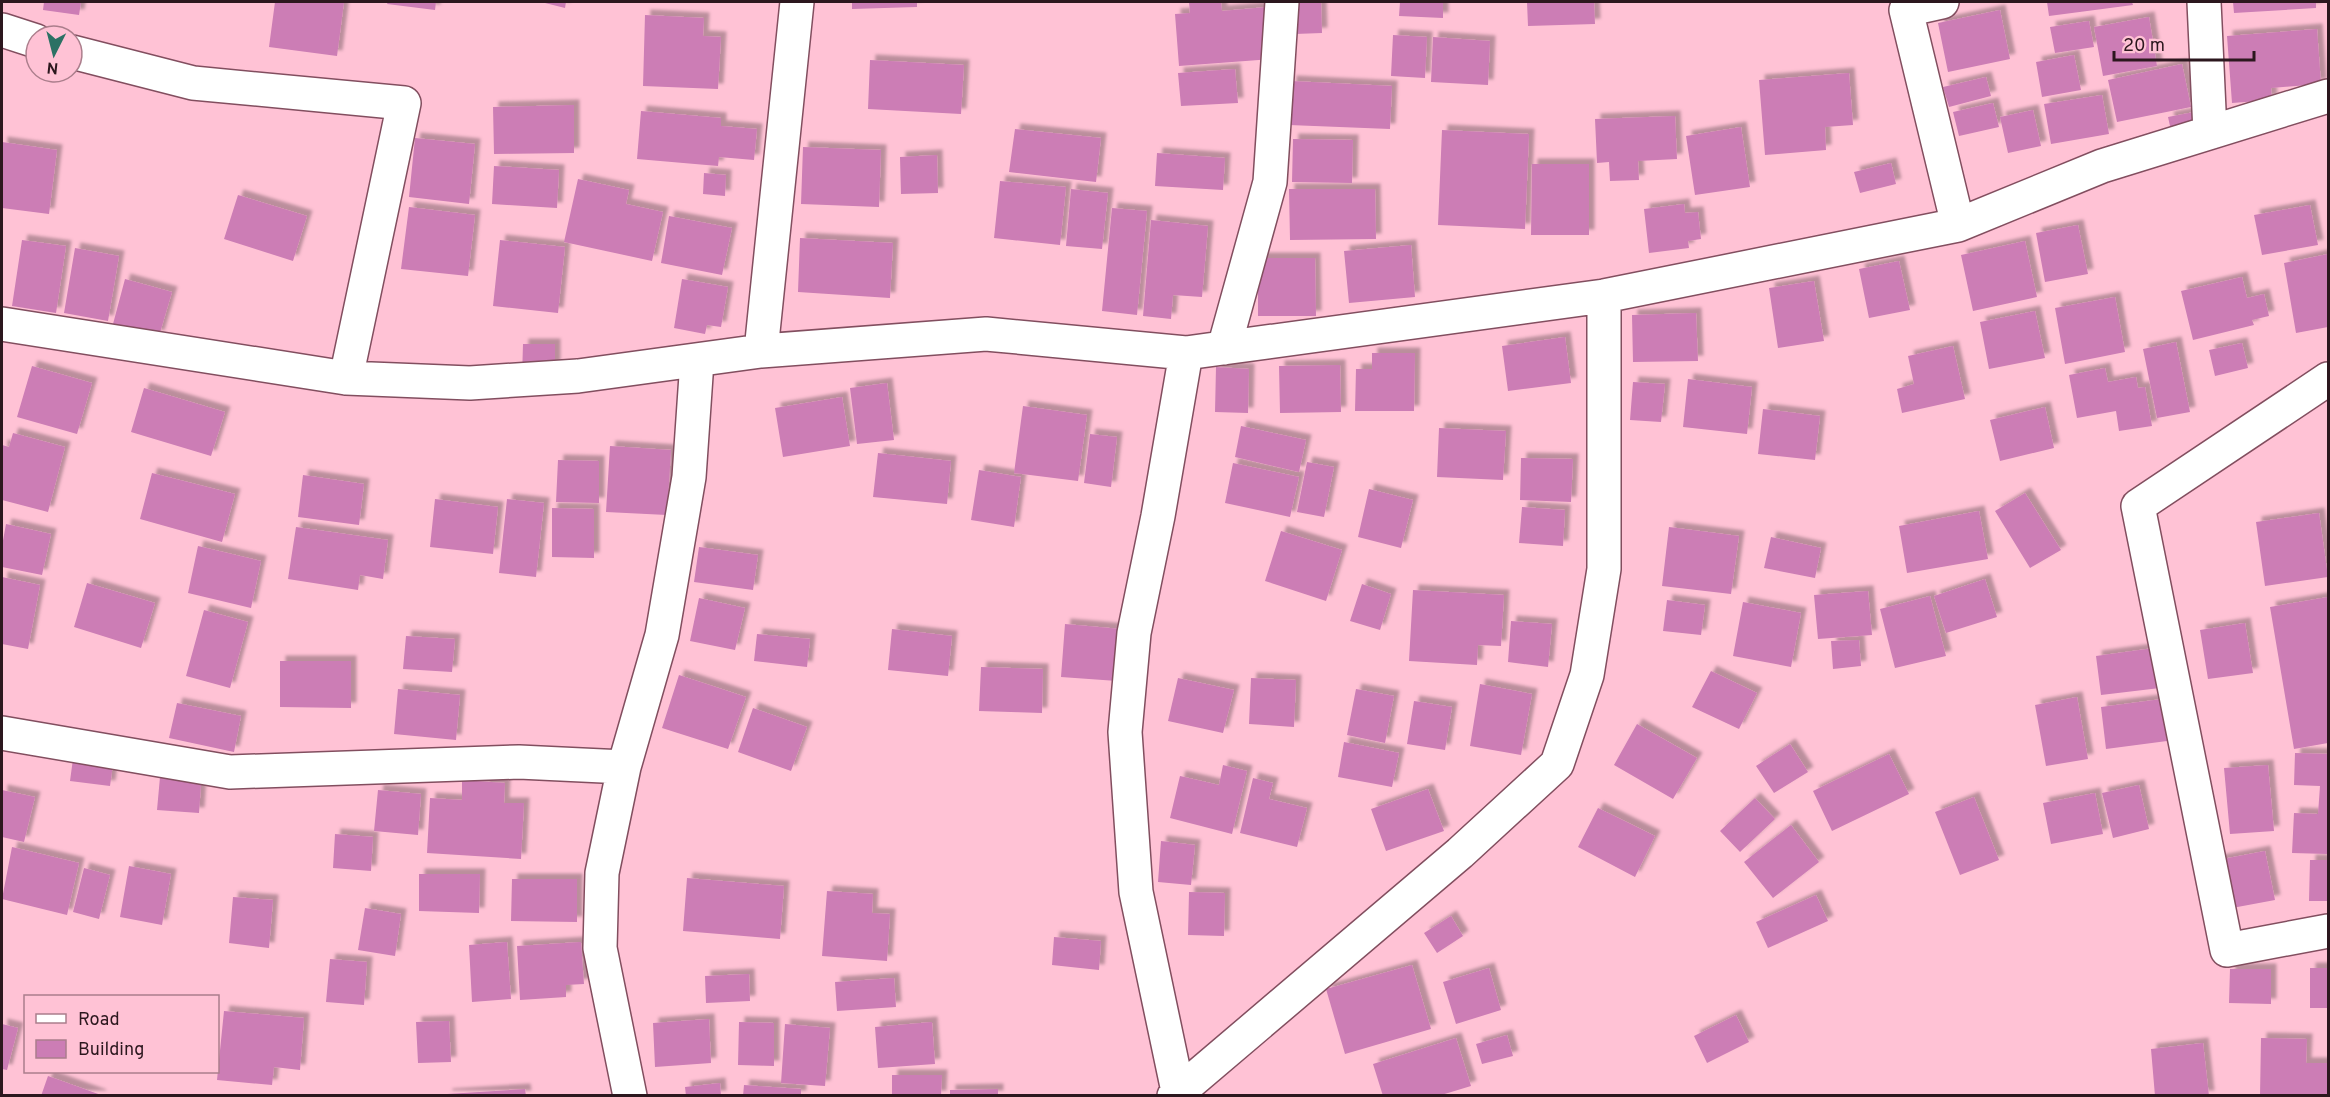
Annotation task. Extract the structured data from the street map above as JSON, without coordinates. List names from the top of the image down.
{
  "legend": ["Road", "Building"],
  "scale_bar": "20 m",
  "north": "bottom"
}
